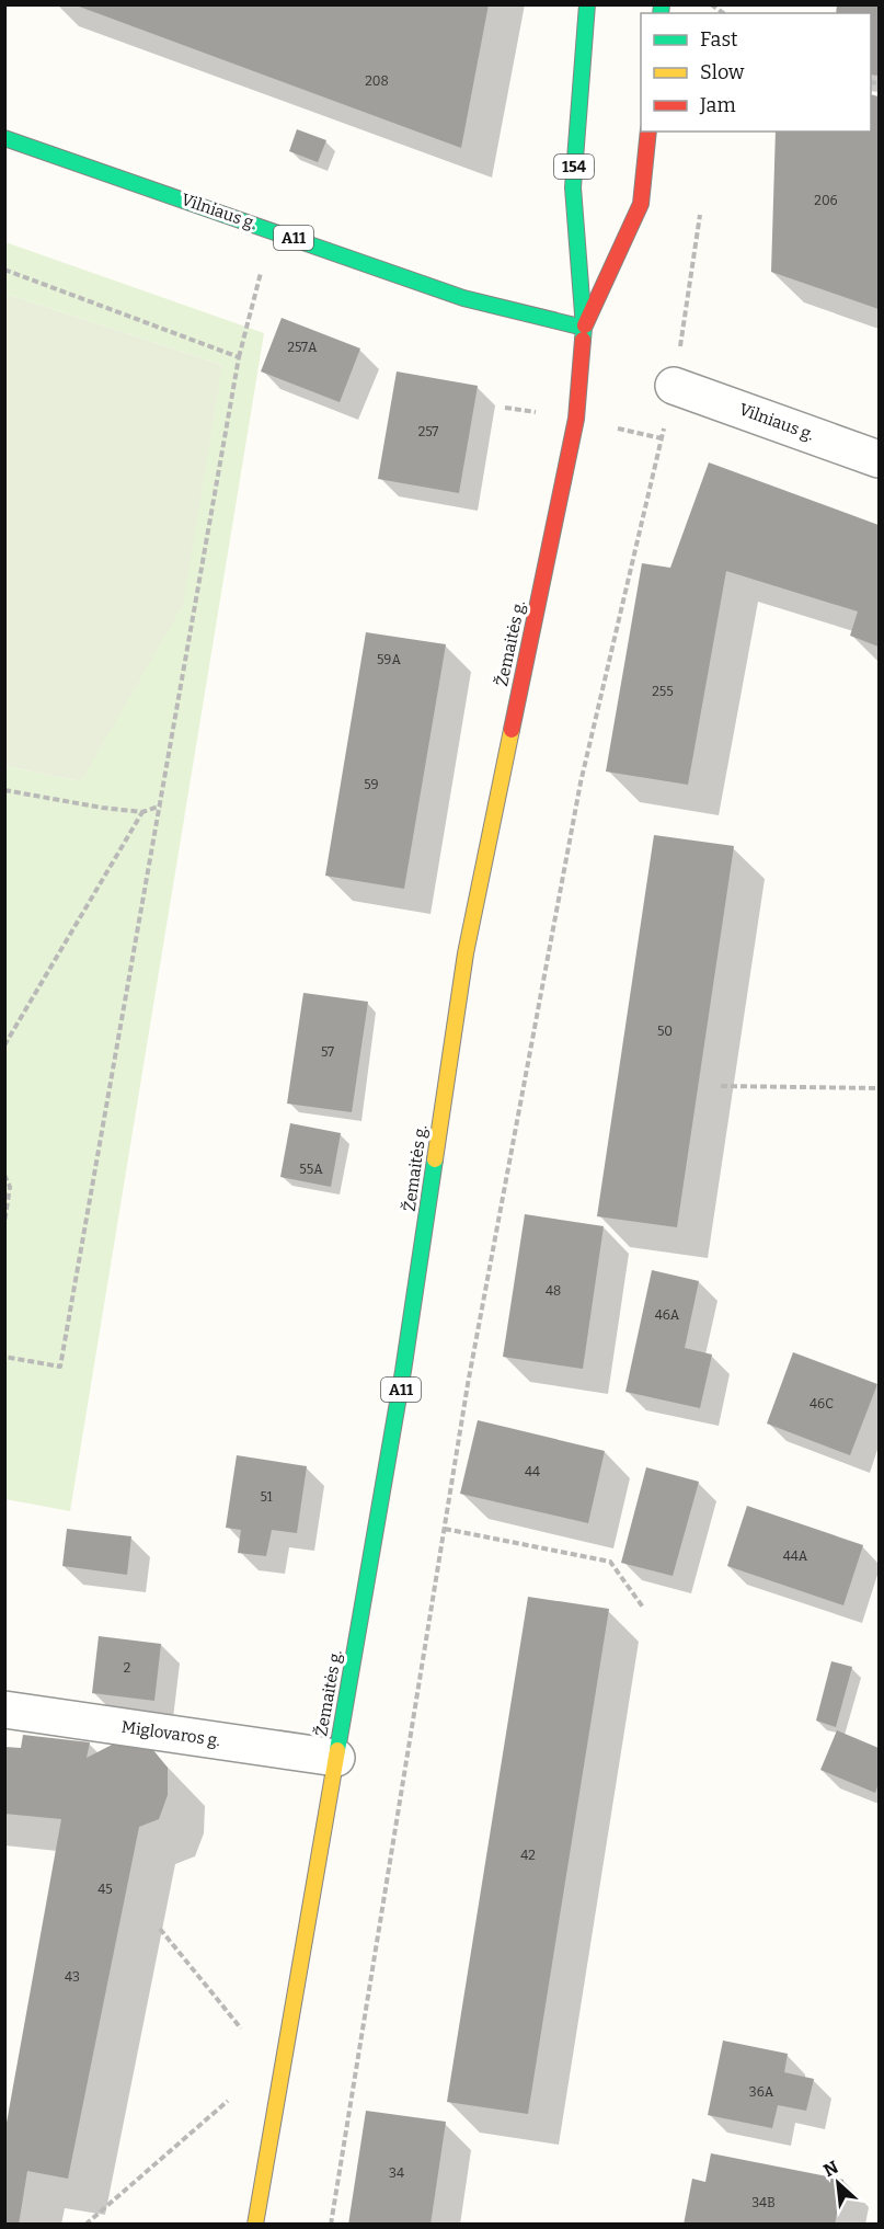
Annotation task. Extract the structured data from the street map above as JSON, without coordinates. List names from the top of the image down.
{
  "streets": {
    "main road": [
      "154",
      "Vilniaus g.",
      "A11",
      "Žemaitės g."
    ],
    "street": ["Miglovaros g."]
  },
  "crossings": [
    ["154", "Vilniaus g."],
    ["154", "Žemaitės g."],
    ["Vilniaus g.", "Žemaitės g."],
    ["Žemaitės g.", "Miglovaros g."]
  ],
  "house_numbers": [
    "208",
    "206",
    "257A",
    "257",
    "59A",
    "255",
    "59",
    "50",
    "57",
    "55A",
    "48",
    "46A",
    "46C",
    "44",
    "51",
    "44A",
    "2",
    "42",
    "45",
    "43",
    "36A",
    "34",
    "34B"
  ],
  "legend": ["Fast", "Slow", "Jam"],
  "north": "top left"
}
